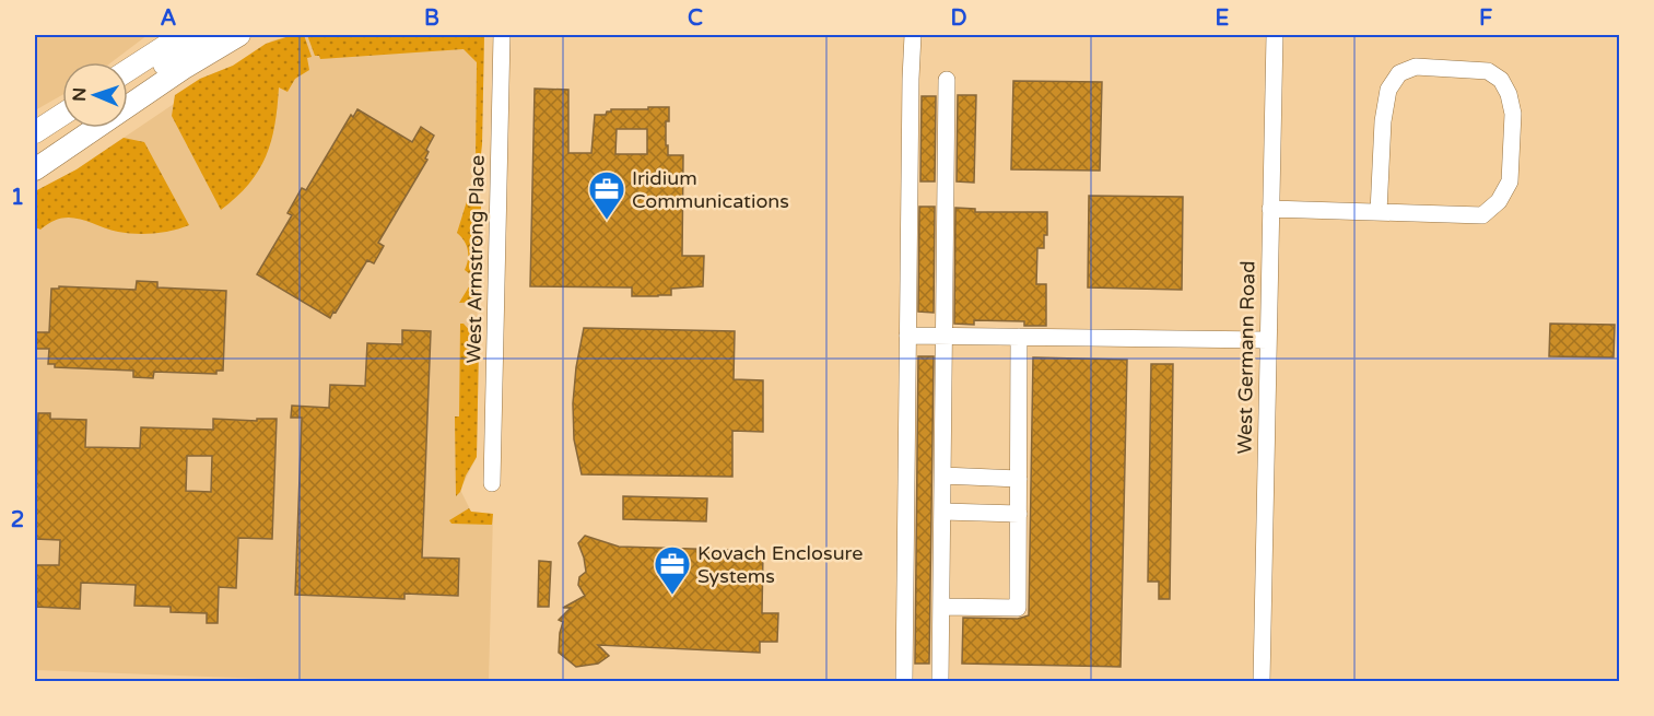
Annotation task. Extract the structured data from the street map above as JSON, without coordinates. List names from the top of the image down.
{
  "streets": {
    "street": ["West Armstrong Place", "West Germann Road"]
  },
  "places": {
    "office": ["Iridium Communications", "Kovach Enclosure Systems"]
  },
  "north": "left",
  "grid": {
    "columns": [
      "A",
      "B",
      "C",
      "D",
      "E",
      "F"
    ],
    "rows": ["1", "2"]
  }
}
